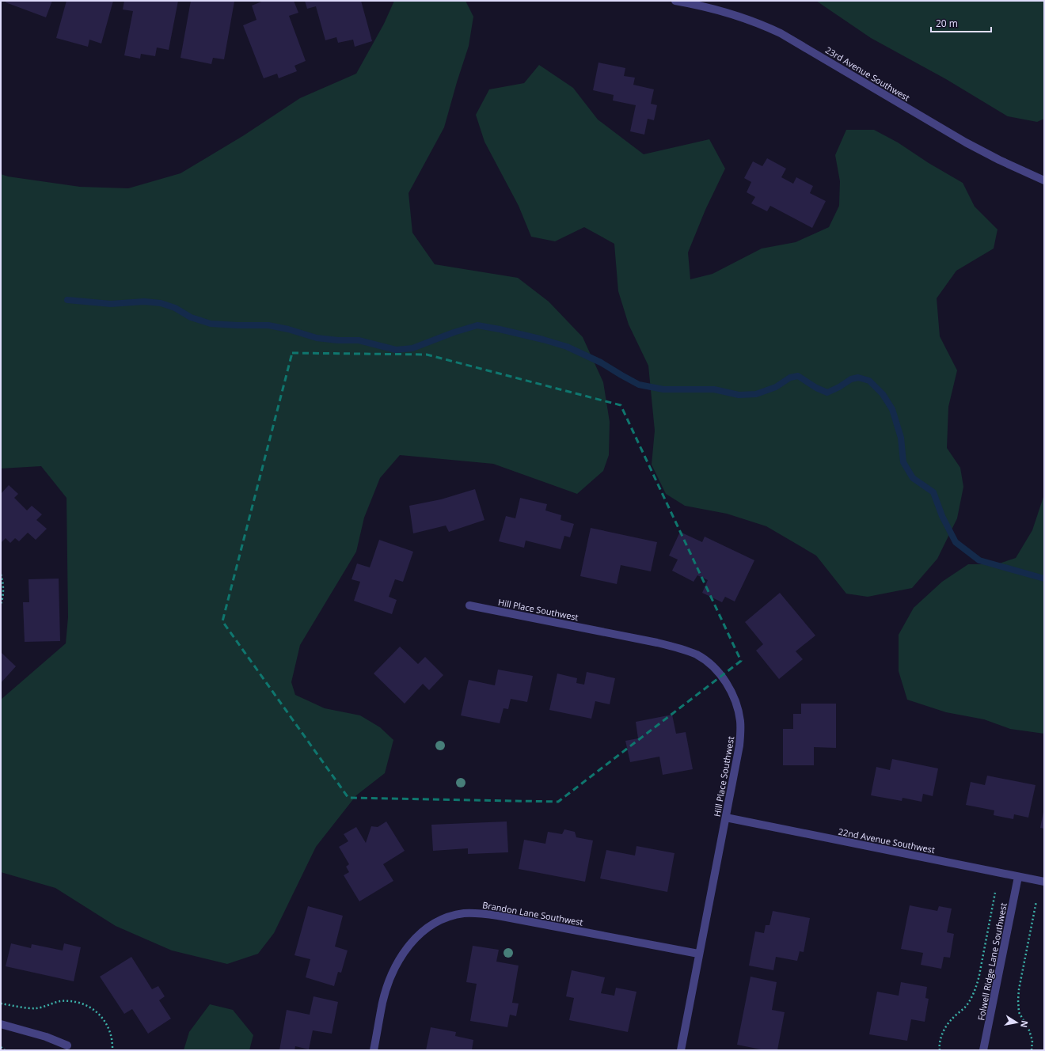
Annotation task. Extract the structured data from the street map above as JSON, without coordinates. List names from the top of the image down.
{
  "streets": {
    "street": [
      "23rd Avenue Southwest",
      "Hill Place Southwest",
      "22nd Avenue Southwest",
      "Brandon Lane Southwest",
      "Folwell Ridge Lane Southwest"
    ]
  },
  "crossings": [
    ["Hill Place Southwest", "22nd Avenue Southwest"],
    ["Hill Place Southwest", "Brandon Lane Southwest"],
    ["22nd Avenue Southwest", "Folwell Ridge Lane Southwest"]
  ],
  "scale_bar": "20 m",
  "north": "right"
}
